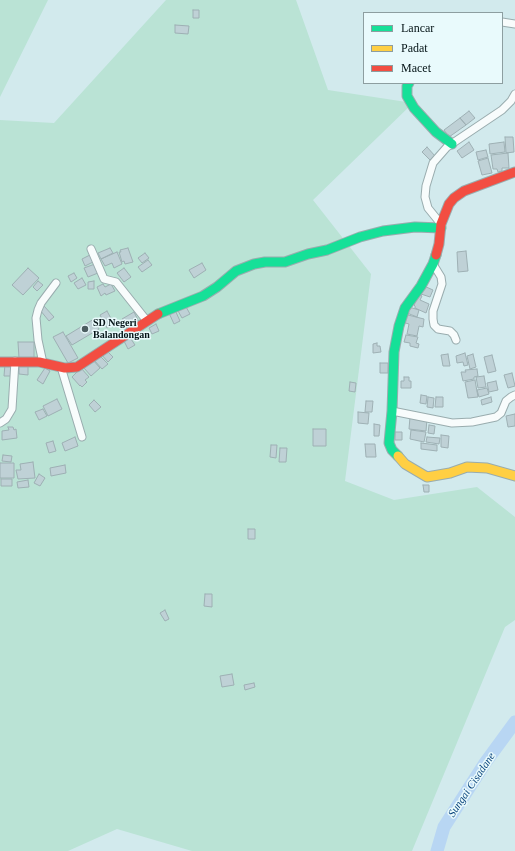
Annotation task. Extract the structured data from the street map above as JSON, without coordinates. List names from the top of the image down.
{
  "water": ["Sungai Cisadane"],
  "places": ["SD Negeri Balandongan"],
  "legend": ["Lancar", "Padat", "Macet"]
}
